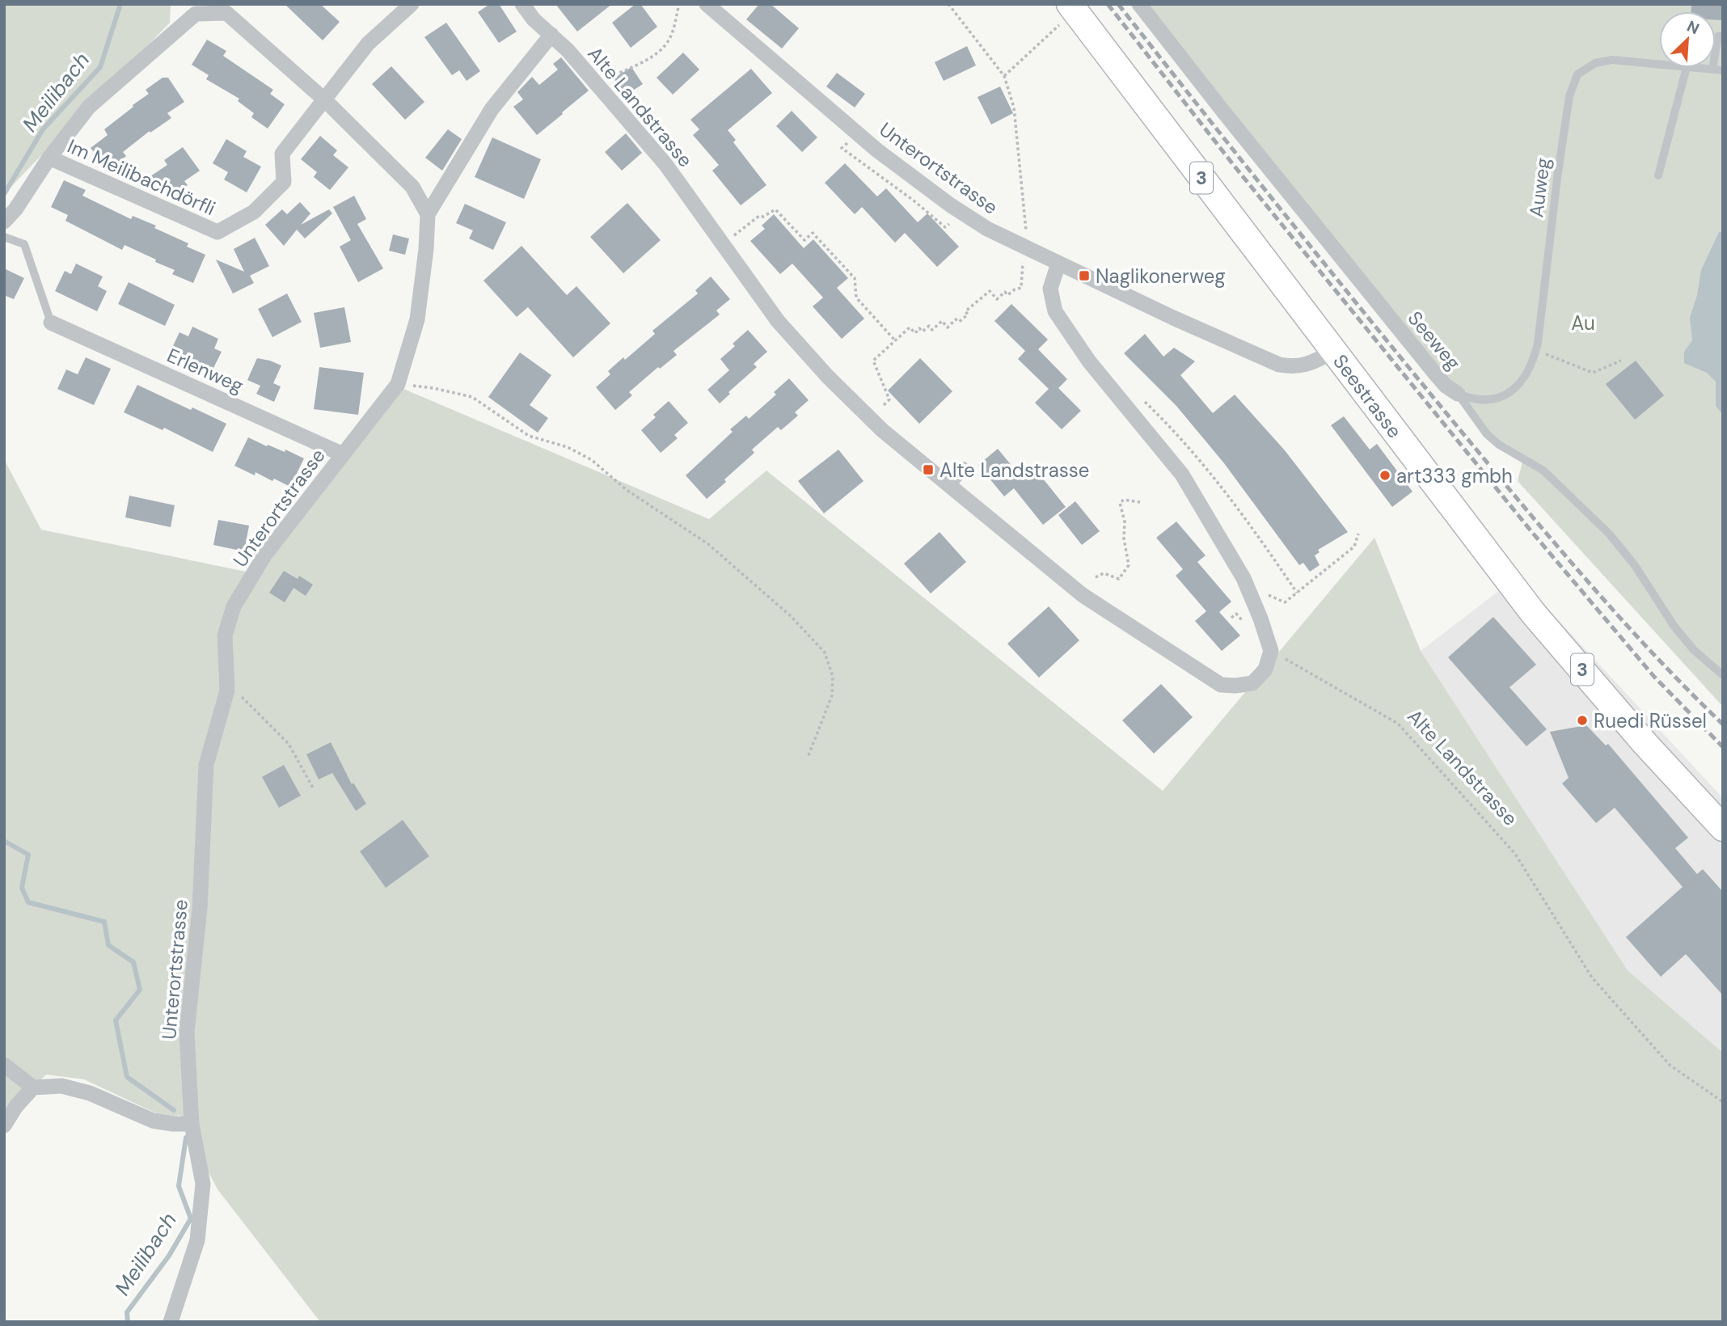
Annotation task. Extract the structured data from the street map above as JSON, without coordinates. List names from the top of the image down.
{
  "streets": {
    "main road": ["3", "Seestrasse"],
    "street": [
      "Alte Landstrasse",
      "Unterortstrasse",
      "Im Meilibachdörfli",
      "Seeweg",
      "Erlenweg"
    ],
    "lane": ["Auweg"]
  },
  "crossings": [
    ["Unterortstrasse", "Erlenweg"],
    ["Unterortstrasse", "Seestrasse"],
    ["Auweg", "Seeweg"]
  ],
  "water": ["Meilibach"],
  "parks": ["Au"],
  "places": {
    "transit": ["Naglikonerweg", "Alte Landstrasse"],
    "other": ["art333 gmbh", "Ruedi Rüssel"]
  },
  "north": "top right"
}
